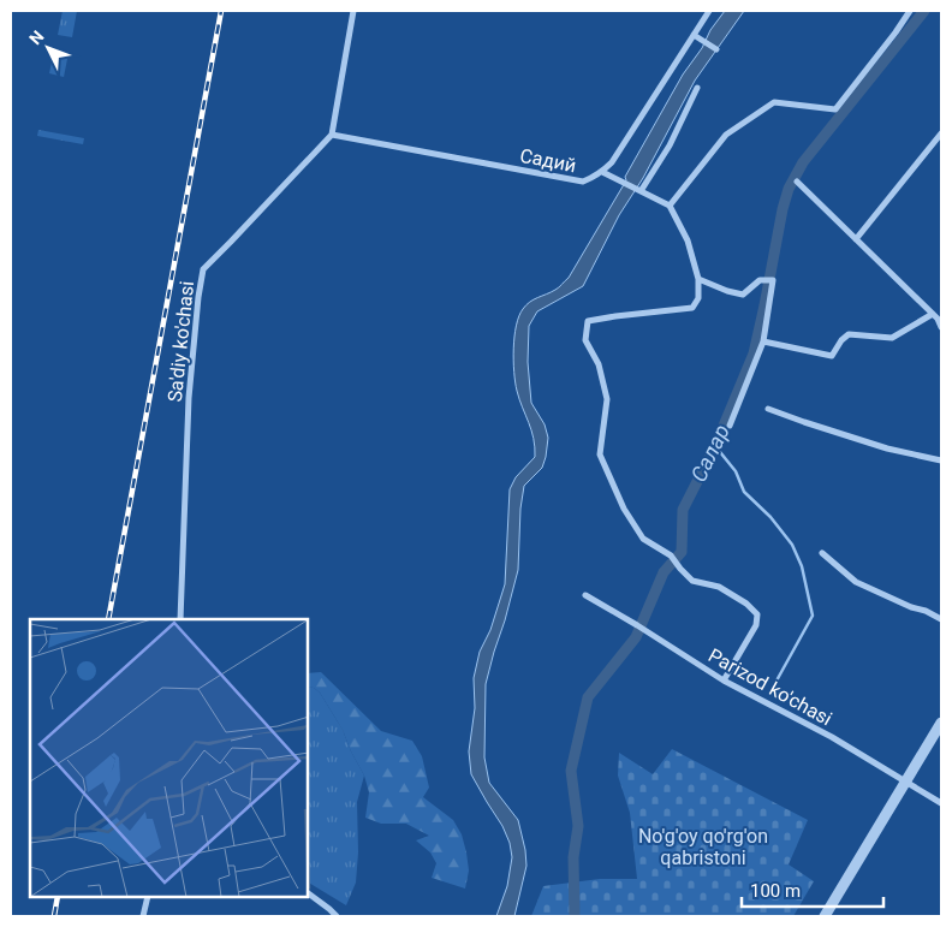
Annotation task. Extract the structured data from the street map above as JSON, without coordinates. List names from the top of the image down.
{
  "streets": {
    "street": ["Садий", "Sa'diy ko'chasi", "Parizod ko'chasi"]
  },
  "crossings": [
    ["Садий", "Sa'diy ko'chasi"]
  ],
  "water": ["Салар"],
  "parks": ["No'g'oy qo'rg'on qabristoni"],
  "scale_bar": "100 m",
  "north": "top left"
}
